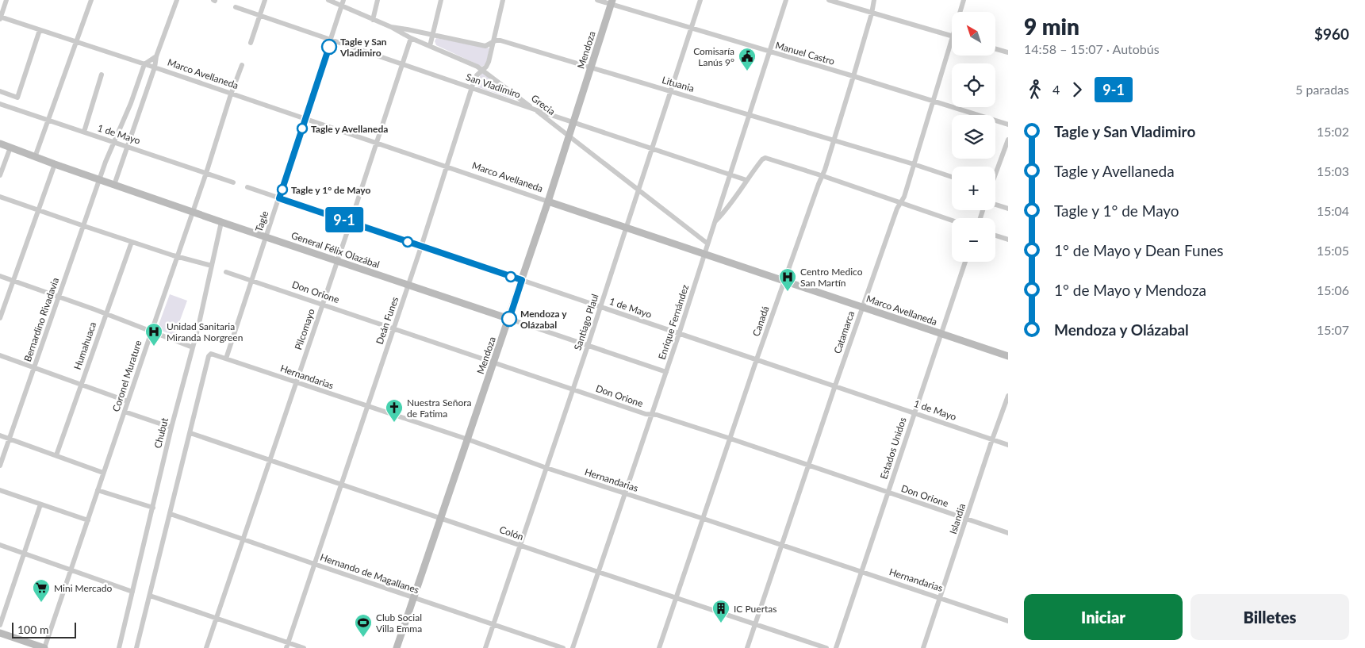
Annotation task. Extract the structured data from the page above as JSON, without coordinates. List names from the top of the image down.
{
  "streets": {
    "street": [
      "Mendoza",
      "Manuel Castro",
      "Marco Avellaneda",
      "Lituania",
      "San Vladimiro",
      "Grecia",
      "1 de Mayo",
      "Tagle",
      "General Félix Olazábal",
      "Don Orione",
      "Bernardino Rivadavia",
      "Deán Funes",
      "Canadá",
      "Santiago Plaul",
      "Enrique Fernández",
      "Pilcomayo",
      "Catamarca",
      "Humahuaca",
      "Coronel Murature",
      "Hernandarias",
      "Chubut",
      "Estados Unidos",
      "Islandia",
      "Colón",
      "Hernando de Magallanes"
    ]
  },
  "crossings": [
    ["Mendoza", "Manuel Castro"],
    ["Mendoza", "Marco Avellaneda"],
    ["Mendoza", "Lituania"],
    ["Mendoza", "San Vladimiro"],
    ["Mendoza", "Grecia"],
    ["Mendoza", "1 de Mayo"],
    ["Mendoza", "General Félix Olazábal"],
    ["Mendoza", "Don Orione"],
    ["Mendoza", "Hernandarias"],
    ["Mendoza", "Colón"],
    ["Mendoza", "Hernando de Magallanes"],
    ["Manuel Castro", "Canadá"],
    ["Manuel Castro", "Santiago Plaul"],
    ["Manuel Castro", "Enrique Fernández"],
    ["Manuel Castro", "Catamarca"],
    ["Marco Avellaneda", "Tagle"],
    ["Marco Avellaneda", "Deán Funes"],
    ["Marco Avellaneda", "Canadá"],
    ["Marco Avellaneda", "Santiago Plaul"],
    ["Marco Avellaneda", "Enrique Fernández"],
    ["Marco Avellaneda", "Pilcomayo"],
    ["Marco Avellaneda", "Catamarca"],
    ["Marco Avellaneda", "Coronel Murature"],
    ["Marco Avellaneda", "Estados Unidos"],
    ["Lituania", "Grecia"],
    ["Lituania", "Deán Funes"],
    ["Lituania", "Canadá"],
    ["Lituania", "Santiago Plaul"],
    ["Lituania", "Enrique Fernández"],
    ["Lituania", "Catamarca"],
    ["San Vladimiro", "Grecia"],
    ["San Vladimiro", "Tagle"],
    ["San Vladimiro", "Deán Funes"],
    ["San Vladimiro", "Santiago Plaul"],
    ["San Vladimiro", "Enrique Fernández"],
    ["San Vladimiro", "Pilcomayo"],
    ["Grecia", "Tagle"],
    ["Grecia", "Deán Funes"],
    ["Grecia", "Santiago Plaul"],
    ["Grecia", "Enrique Fernández"],
    ["Grecia", "Pilcomayo"],
    ["1 de Mayo", "Tagle"],
    ["1 de Mayo", "Deán Funes"],
    ["1 de Mayo", "Canadá"],
    ["1 de Mayo", "Santiago Plaul"],
    ["1 de Mayo", "Enrique Fernández"],
    ["1 de Mayo", "Pilcomayo"],
    ["1 de Mayo", "Catamarca"],
    ["1 de Mayo", "Coronel Murature"],
    ["1 de Mayo", "Estados Unidos"],
    ["1 de Mayo", "Islandia"],
    ["Tagle", "General Félix Olazábal"],
    ["Tagle", "Don Orione"],
    ["Tagle", "Hernandarias"],
    ["General Félix Olazábal", "Bernardino Rivadavia"],
    ["General Félix Olazábal", "Deán Funes"],
    ["General Félix Olazábal", "Santiago Plaul"],
    ["General Félix Olazábal", "Enrique Fernández"],
    ["General Félix Olazábal", "Pilcomayo"],
    ["General Félix Olazábal", "Coronel Murature"],
    ["General Félix Olazábal", "Chubut"],
    ["Don Orione", "Deán Funes"],
    ["Don Orione", "Canadá"],
    ["Don Orione", "Santiago Plaul"],
    ["Don Orione", "Enrique Fernández"],
    ["Don Orione", "Pilcomayo"],
    ["Don Orione", "Catamarca"],
    ["Don Orione", "Estados Unidos"],
    ["Don Orione", "Islandia"],
    ["Deán Funes", "Hernandarias"],
    ["Deán Funes", "Colón"],
    ["Deán Funes", "Hernando de Magallanes"],
    ["Canadá", "Hernandarias"],
    ["Canadá", "Colón"],
    ["Santiago Plaul", "Hernandarias"],
    ["Santiago Plaul", "Colón"],
    ["Santiago Plaul", "Hernando de Magallanes"],
    ["Enrique Fernández", "Hernandarias"],
    ["Enrique Fernández", "Colón"],
    ["Pilcomayo", "Hernandarias"],
    ["Pilcomayo", "Colón"],
    ["Pilcomayo", "Hernando de Magallanes"],
    ["Catamarca", "Hernandarias"],
    ["Catamarca", "Colón"],
    ["Hernandarias", "Estados Unidos"],
    ["Hernandarias", "Islandia"],
    ["Hernandarias", "Colón"]
  ],
  "places": {
    "other": [
      "Tagle y San Vladimiro",
      "Tagle y Avellaneda",
      "Tagle y 1° de Mayo",
      "Mendoza y Olázabal"
    ],
    "public building": ["Comisaría Lanús 9°"],
    "hospital": ["Centro Medico San Martín", "Unidad Sanitaria Miranda Norgreen"],
    "church": ["Nuestra Señora de Fatima"],
    "supermarket": ["Mini Mercado"],
    "building": ["IC Puertas"],
    "sports": ["Club Social Villa Emma"]
  },
  "lines": ["bus line 9-1"],
  "scale_bar": "100 m",
  "north": "top left",
  "page": {
    "on_map": "9-1",
    "heading": ["9 min", "14:58 – 15:07 · Autobús", "$960"],
    "map_buttons": ["+", "−"],
    "legs": ["4", "9-1", "5 paradas"],
    "list": [
      {
        "name": "Tagle y San Vladimiro",
        "value": "15:02"
      },
      {
        "name": "Tagle y Avellaneda",
        "value": "15:03"
      },
      {
        "name": "Tagle y 1° de Mayo",
        "value": "15:04"
      },
      {
        "name": "1° de Mayo y Dean Funes",
        "value": "15:05"
      },
      {
        "name": "1° de Mayo y Mendoza",
        "value": "15:06"
      },
      {
        "name": "Mendoza y Olázabal",
        "value": "15:07"
      }
    ],
    "buttons": ["Iniciar", "Billetes"],
    "scale": "100 m"
  }
}
